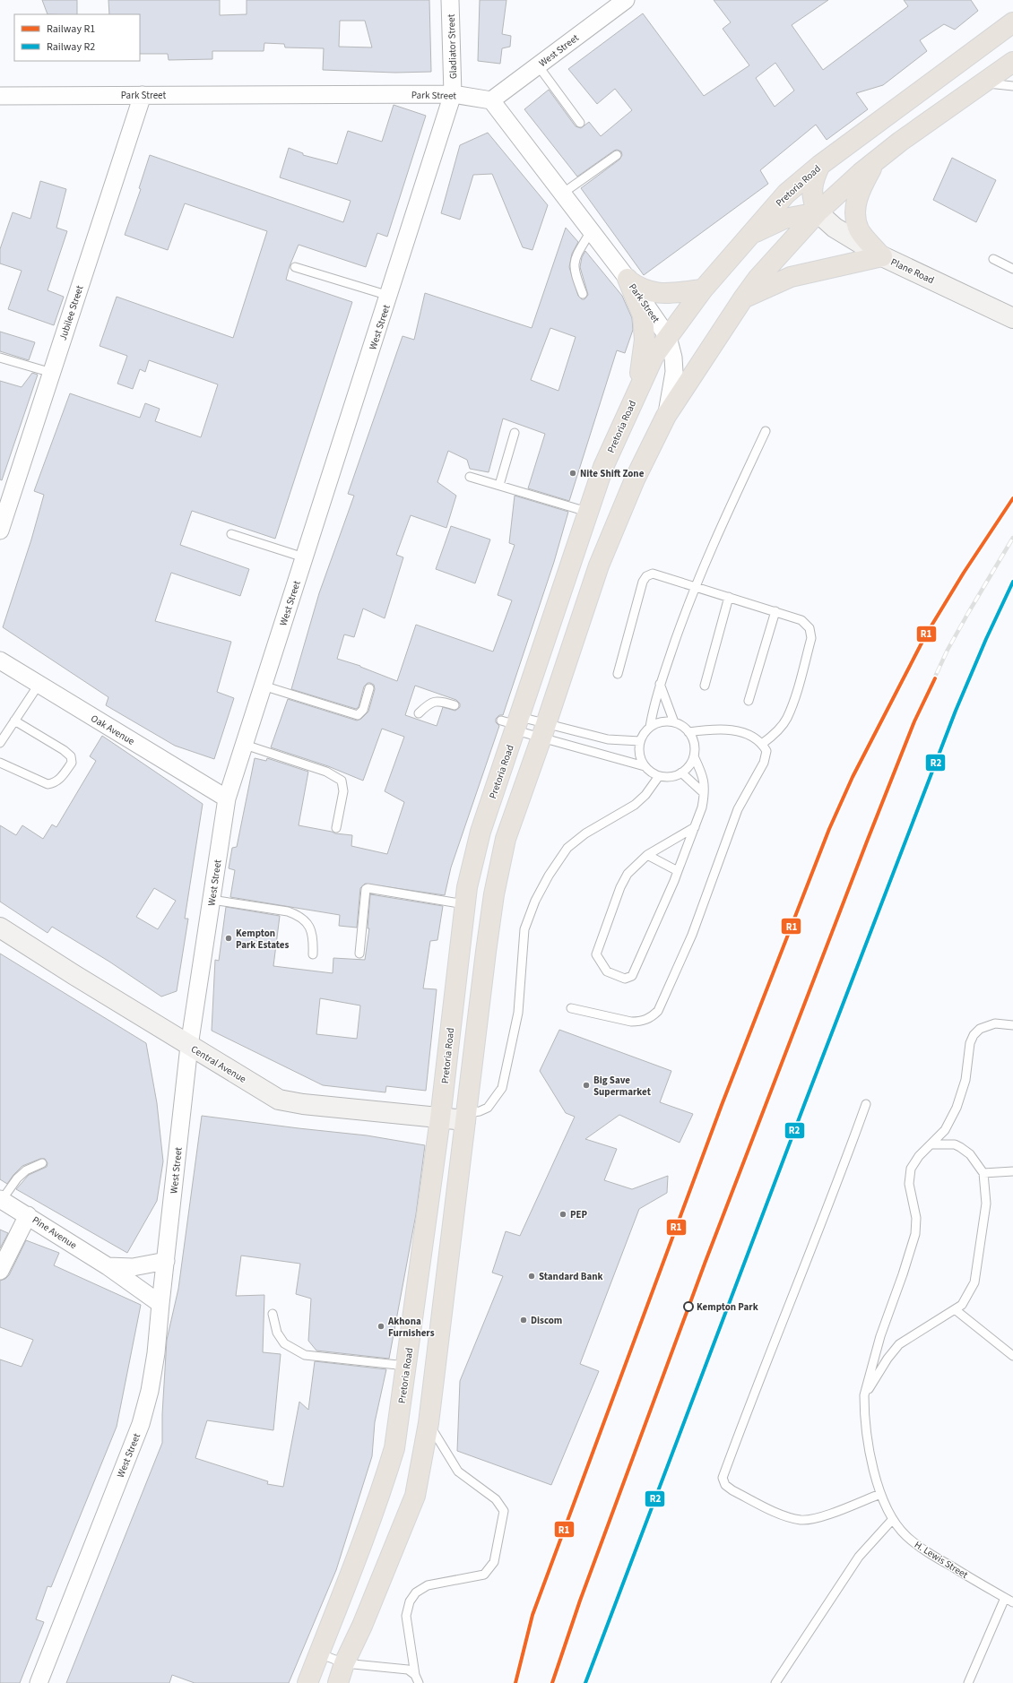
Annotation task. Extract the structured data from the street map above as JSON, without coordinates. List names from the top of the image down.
{
  "streets": {
    "main road": ["Pretoria Road", "Plane Road", "Central Avenue"],
    "street": [
      "Gladiator Street",
      "West Street",
      "Park Street",
      "Jubilee Street",
      "Oak Avenue",
      "Pine Avenue"
    ],
    "lane": ["H. Lewis Street"]
  },
  "crossings": [
    ["Gladiator Street", "West Street"],
    ["Gladiator Street", "Park Street"],
    ["West Street", "Park Street"],
    ["West Street", "Oak Avenue"],
    ["West Street", "Central Avenue"],
    ["West Street", "Pine Avenue"],
    ["Park Street", "Pretoria Road"],
    ["Park Street", "Jubilee Street"],
    ["Pretoria Road", "Central Avenue"]
  ],
  "places": [
    "Nite Shift Zone",
    "Kempton Park Estates",
    "Big Save Supermarket",
    "PEP",
    "Standard Bank",
    "Kempton Park",
    "Discom",
    "Akhona Furnishers"
  ],
  "lines": ["rail line R1", "rail line R2"],
  "legend": ["Railway R1", "Railway R2"]
}
